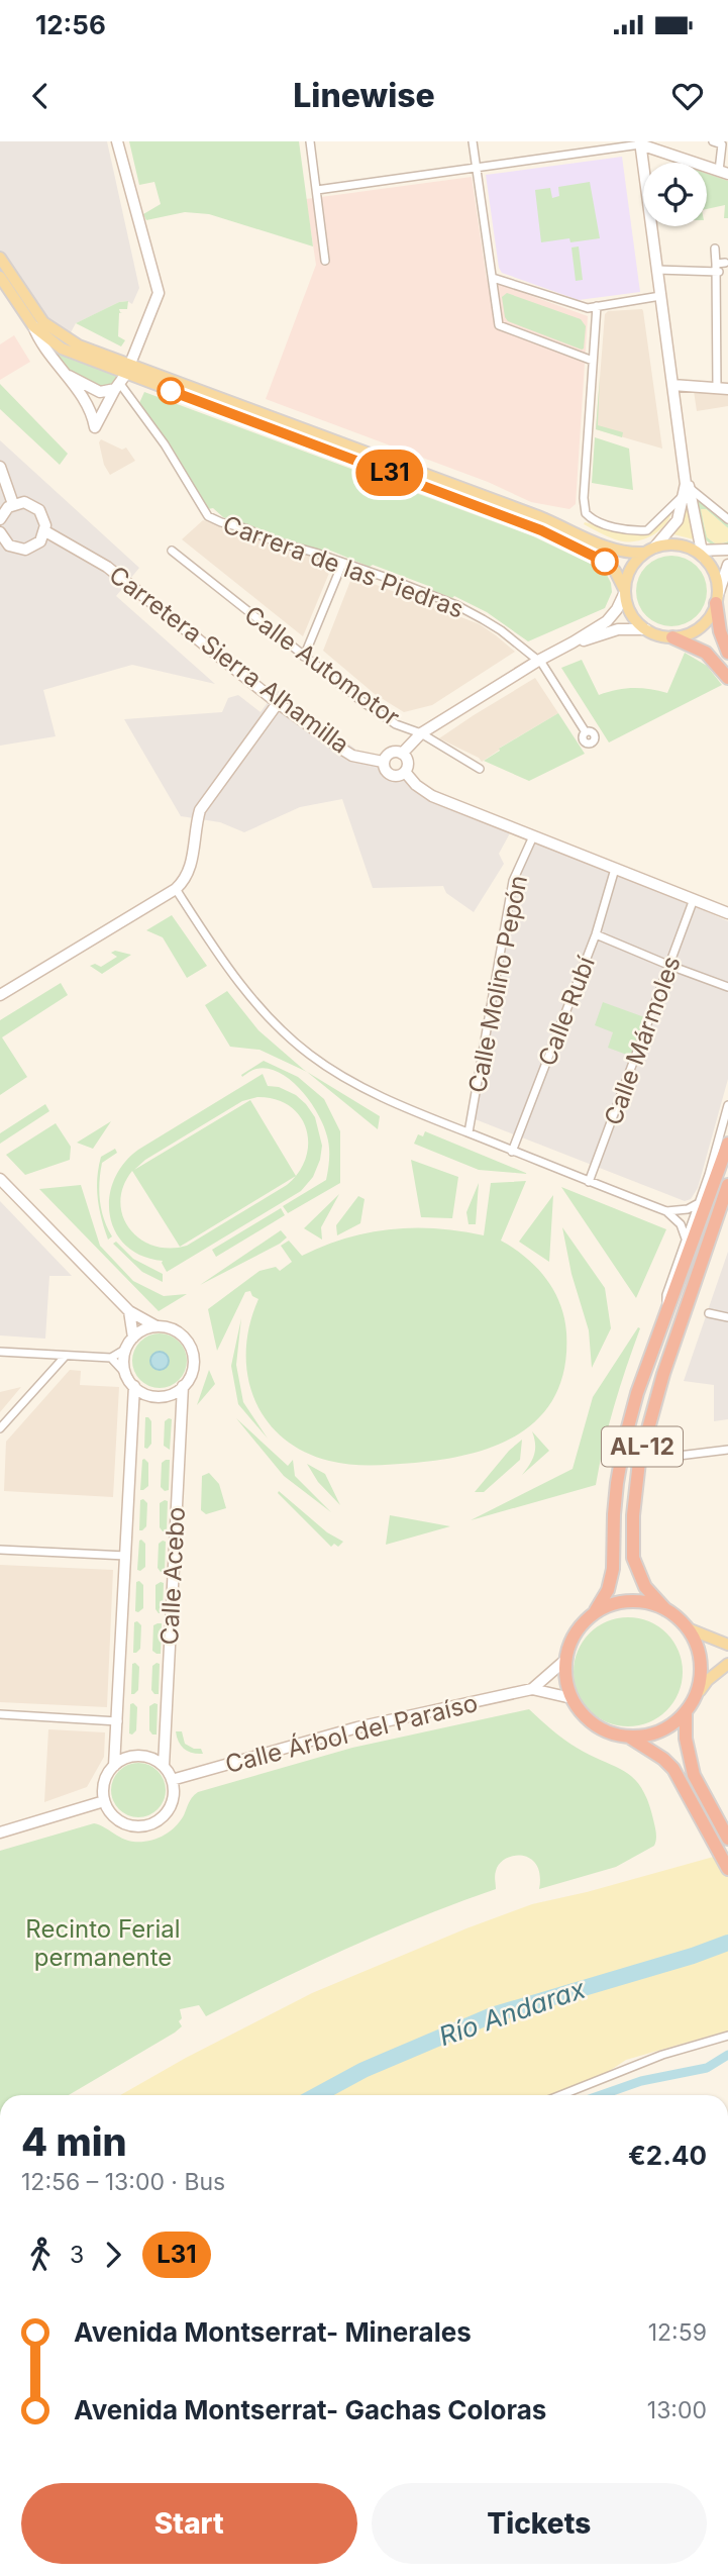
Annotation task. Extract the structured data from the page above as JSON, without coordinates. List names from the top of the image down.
{
  "streets": {
    "highway": ["AL-12"],
    "street": [
      "Carrera de las Piedras",
      "Carretera Sierra Alhamilla",
      "Calle Automotor",
      "Calle Molino Pepón",
      "Calle Rubí",
      "Calle Mármoles",
      "Calle Acebo",
      "Calle Árbol del Paraíso"
    ]
  },
  "crossings": [
    ["Calle Acebo", "Calle Árbol del Paraíso"]
  ],
  "water": ["Río Andarax"],
  "parks": ["Recinto Ferial permanente"],
  "lines": ["bus line L31"],
  "page": {
    "status": "12:56",
    "header": "Linewise",
    "on_map": "L31",
    "heading": ["4 min", "12:56 – 13:00 · Bus", "€2.40"],
    "legs": ["3", "L31"],
    "list": [
      {
        "name": "Avenida Montserrat- Minerales",
        "value": "12:59"
      },
      {
        "name": "Avenida Montserrat- Gachas Coloras",
        "value": "13:00"
      }
    ],
    "buttons": ["Start", "Tickets"]
  }
}
